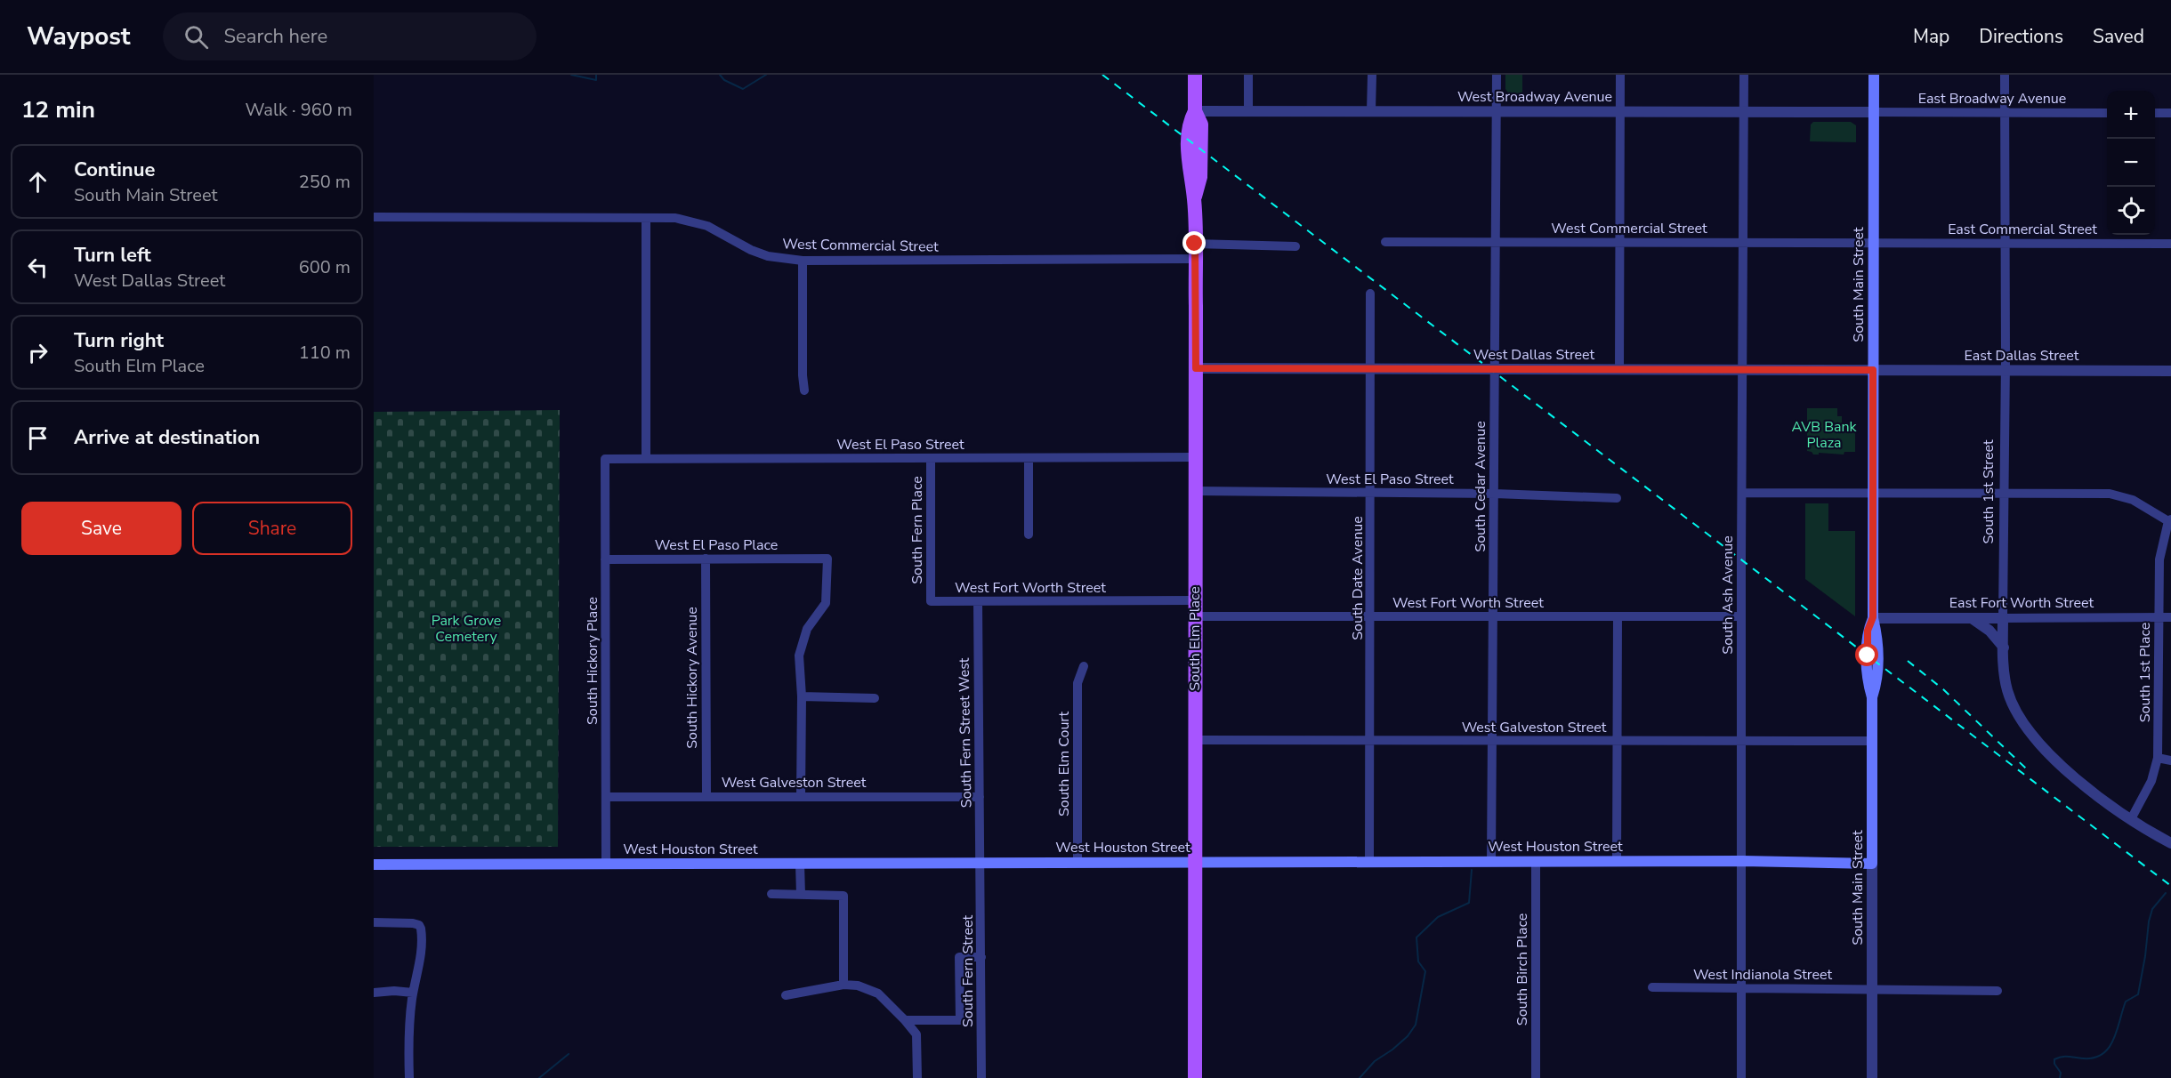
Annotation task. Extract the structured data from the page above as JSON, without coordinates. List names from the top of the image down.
{
  "streets": {
    "main road": ["South Main Street", "South Elm Place", "West Houston Street"],
    "street": [
      "West Broadway Avenue",
      "East Broadway Avenue",
      "West Commercial Street",
      "East Commercial Street",
      "West Dallas Street",
      "East Dallas Street",
      "West El Paso Street",
      "South Cedar Avenue",
      "South 1st Street",
      "South Fern Place",
      "West El Paso Place",
      "South Date Avenue",
      "West Fort Worth Street",
      "South Ash Avenue",
      "East Fort Worth Street",
      "South Hickory Place",
      "South 1st Place",
      "South Hickory Avenue",
      "West Galveston Street",
      "South Fern Street West",
      "South Elm Court",
      "South Birch Place",
      "South Fern Street",
      "West Indianola Street"
    ]
  },
  "crossings": [
    ["West Broadway Avenue", "East Broadway Avenue"],
    ["West Broadway Avenue", "South Main Street"],
    ["West Broadway Avenue", "South Cedar Avenue"],
    ["West Broadway Avenue", "South Ash Avenue"],
    ["West Broadway Avenue", "South Elm Place"],
    ["East Broadway Avenue", "South Main Street"],
    ["East Broadway Avenue", "South 1st Street"],
    ["West Commercial Street", "East Commercial Street"],
    ["West Commercial Street", "South Main Street"],
    ["West Commercial Street", "South Cedar Avenue"],
    ["West Commercial Street", "South Ash Avenue"],
    ["West Commercial Street", "South Elm Place"],
    ["East Commercial Street", "South Main Street"],
    ["East Commercial Street", "South 1st Street"],
    ["South Main Street", "West Dallas Street"],
    ["South Main Street", "East Dallas Street"],
    ["South Main Street", "East Fort Worth Street"],
    ["South Main Street", "West Galveston Street"],
    ["South Main Street", "West Houston Street"],
    ["South Main Street", "West Indianola Street"],
    ["West Dallas Street", "East Dallas Street"],
    ["West Dallas Street", "South Cedar Avenue"],
    ["West Dallas Street", "South Date Avenue"],
    ["West Dallas Street", "South Ash Avenue"],
    ["West Dallas Street", "South Elm Place"],
    ["East Dallas Street", "South 1st Street"],
    ["West El Paso Street", "South Cedar Avenue"],
    ["West El Paso Street", "South Fern Place"],
    ["West El Paso Street", "South Date Avenue"],
    ["West El Paso Street", "South Elm Place"],
    ["West El Paso Street", "South Hickory Place"],
    ["South Cedar Avenue", "West Fort Worth Street"],
    ["South Cedar Avenue", "West Galveston Street"],
    ["South Cedar Avenue", "West Houston Street"],
    ["South 1st Street", "East Fort Worth Street"],
    ["South 1st Street", "South 1st Place"],
    ["South Fern Place", "West Fort Worth Street"],
    ["West El Paso Place", "South Hickory Place"],
    ["West El Paso Place", "South Hickory Avenue"],
    ["South Date Avenue", "West Fort Worth Street"],
    ["South Date Avenue", "West Galveston Street"],
    ["South Date Avenue", "West Houston Street"],
    ["West Fort Worth Street", "South Ash Avenue"],
    ["West Fort Worth Street", "South Elm Place"],
    ["West Fort Worth Street", "South Fern Street West"],
    ["South Ash Avenue", "West Galveston Street"],
    ["South Ash Avenue", "West Houston Street"],
    ["South Ash Avenue", "West Indianola Street"],
    ["East Fort Worth Street", "South 1st Place"],
    ["South Elm Place", "West Galveston Street"],
    ["South Elm Place", "West Houston Street"],
    ["South Hickory Place", "West Galveston Street"],
    ["South Hickory Place", "West Houston Street"],
    ["South Hickory Avenue", "West Galveston Street"],
    ["West Galveston Street", "South Fern Street West"],
    ["South Fern Street West", "West Houston Street"],
    ["South Fern Street West", "South Fern Street"],
    ["South Elm Court", "West Houston Street"],
    ["West Houston Street", "South Birch Place"],
    ["West Houston Street", "South Fern Street"]
  ],
  "parks": ["AVB Bank Plaza", "Park Grove Cemetery"],
  "page": {
    "header": "Waypost",
    "search": "Search here",
    "nav": ["Map", "Directions", "Saved"],
    "heading": ["12 min", "Walk · 960 m"],
    "map_buttons": ["+", "−"],
    "list": [
      ["Continue", "South Main Street", "250 m"],
      ["Turn left", "West Dallas Street", "600 m"],
      ["Turn right", "South Elm Place", "110 m"],
      "Arrive at destination"
    ],
    "buttons": ["Save", "Share"]
  }
}
